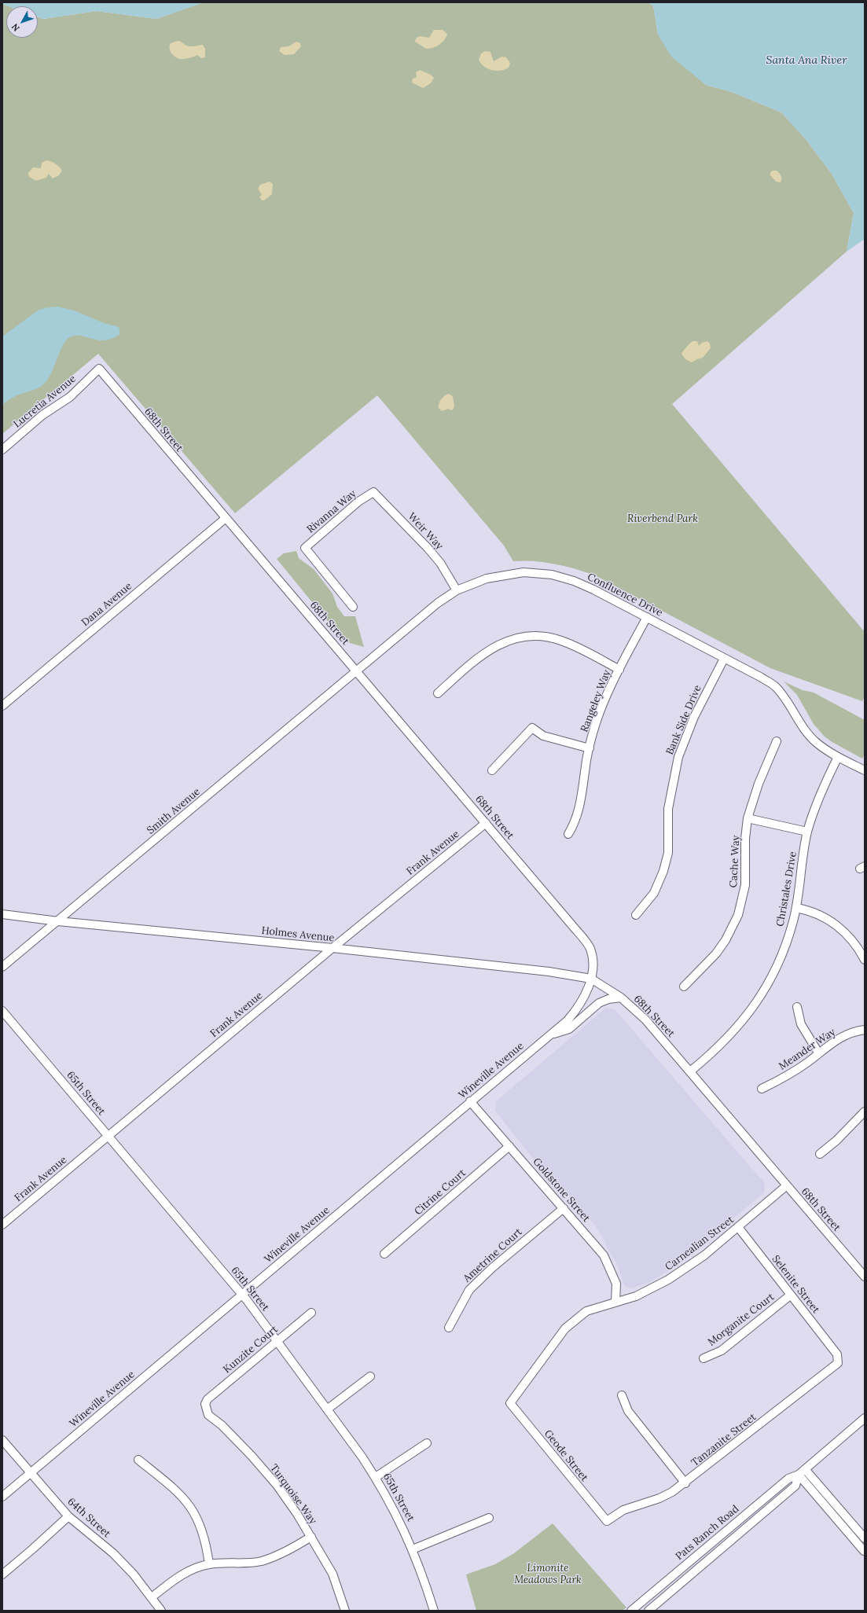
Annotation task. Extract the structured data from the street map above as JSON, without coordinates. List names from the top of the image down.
{
  "streets": {
    "street": [
      "Lucretia Avenue",
      "68th Street",
      "Rivanna Way",
      "Weir Way",
      "Confluence Drive",
      "Dana Avenue",
      "Rangeley Way",
      "Bank Side Drive",
      "Smith Avenue",
      "Frank Avenue",
      "Cache Way",
      "Christales Drive",
      "Holmes Avenue",
      "Meander Way",
      "Wineville Avenue",
      "65th Street",
      "Goldstone Street",
      "Citrine Court",
      "Carnealian Street",
      "Ametrine Court",
      "Selenite Street",
      "Morganite Court",
      "Kunzite Court",
      "Tanzanite Street",
      "Geode Street",
      "Turquoise Way",
      "64th Street",
      "Pats Ranch Road"
    ]
  },
  "crossings": [
    ["Lucretia Avenue", "68th Street"],
    ["68th Street", "Confluence Drive"],
    ["68th Street", "Dana Avenue"],
    ["68th Street", "Smith Avenue"],
    ["68th Street", "Frank Avenue"],
    ["68th Street", "Christales Drive"],
    ["68th Street", "Holmes Avenue"],
    ["68th Street", "Wineville Avenue"],
    ["68th Street", "Carnealian Street"],
    ["Rivanna Way", "Weir Way"],
    ["Weir Way", "Confluence Drive"],
    ["Confluence Drive", "Rangeley Way"],
    ["Confluence Drive", "Bank Side Drive"],
    ["Confluence Drive", "Smith Avenue"],
    ["Confluence Drive", "Christales Drive"],
    ["Smith Avenue", "Holmes Avenue"],
    ["Frank Avenue", "Holmes Avenue"],
    ["Frank Avenue", "65th Street"],
    ["Holmes Avenue", "Wineville Avenue"],
    ["Wineville Avenue", "65th Street"],
    ["Wineville Avenue", "Goldstone Street"],
    ["Wineville Avenue", "64th Street"],
    ["65th Street", "Kunzite Court"],
    ["Goldstone Street", "Citrine Court"],
    ["Goldstone Street", "Carnealian Street"],
    ["Goldstone Street", "Ametrine Court"],
    ["Carnealian Street", "Selenite Street"],
    ["Carnealian Street", "Geode Street"],
    ["Selenite Street", "Morganite Court"],
    ["Selenite Street", "Tanzanite Street"],
    ["Kunzite Court", "Turquoise Way"],
    ["Tanzanite Street", "Geode Street"]
  ],
  "water": ["Santa Ana River"],
  "parks": ["Riverbend Park", "Limonite Meadows Park"],
  "north": "bottom left"
}
